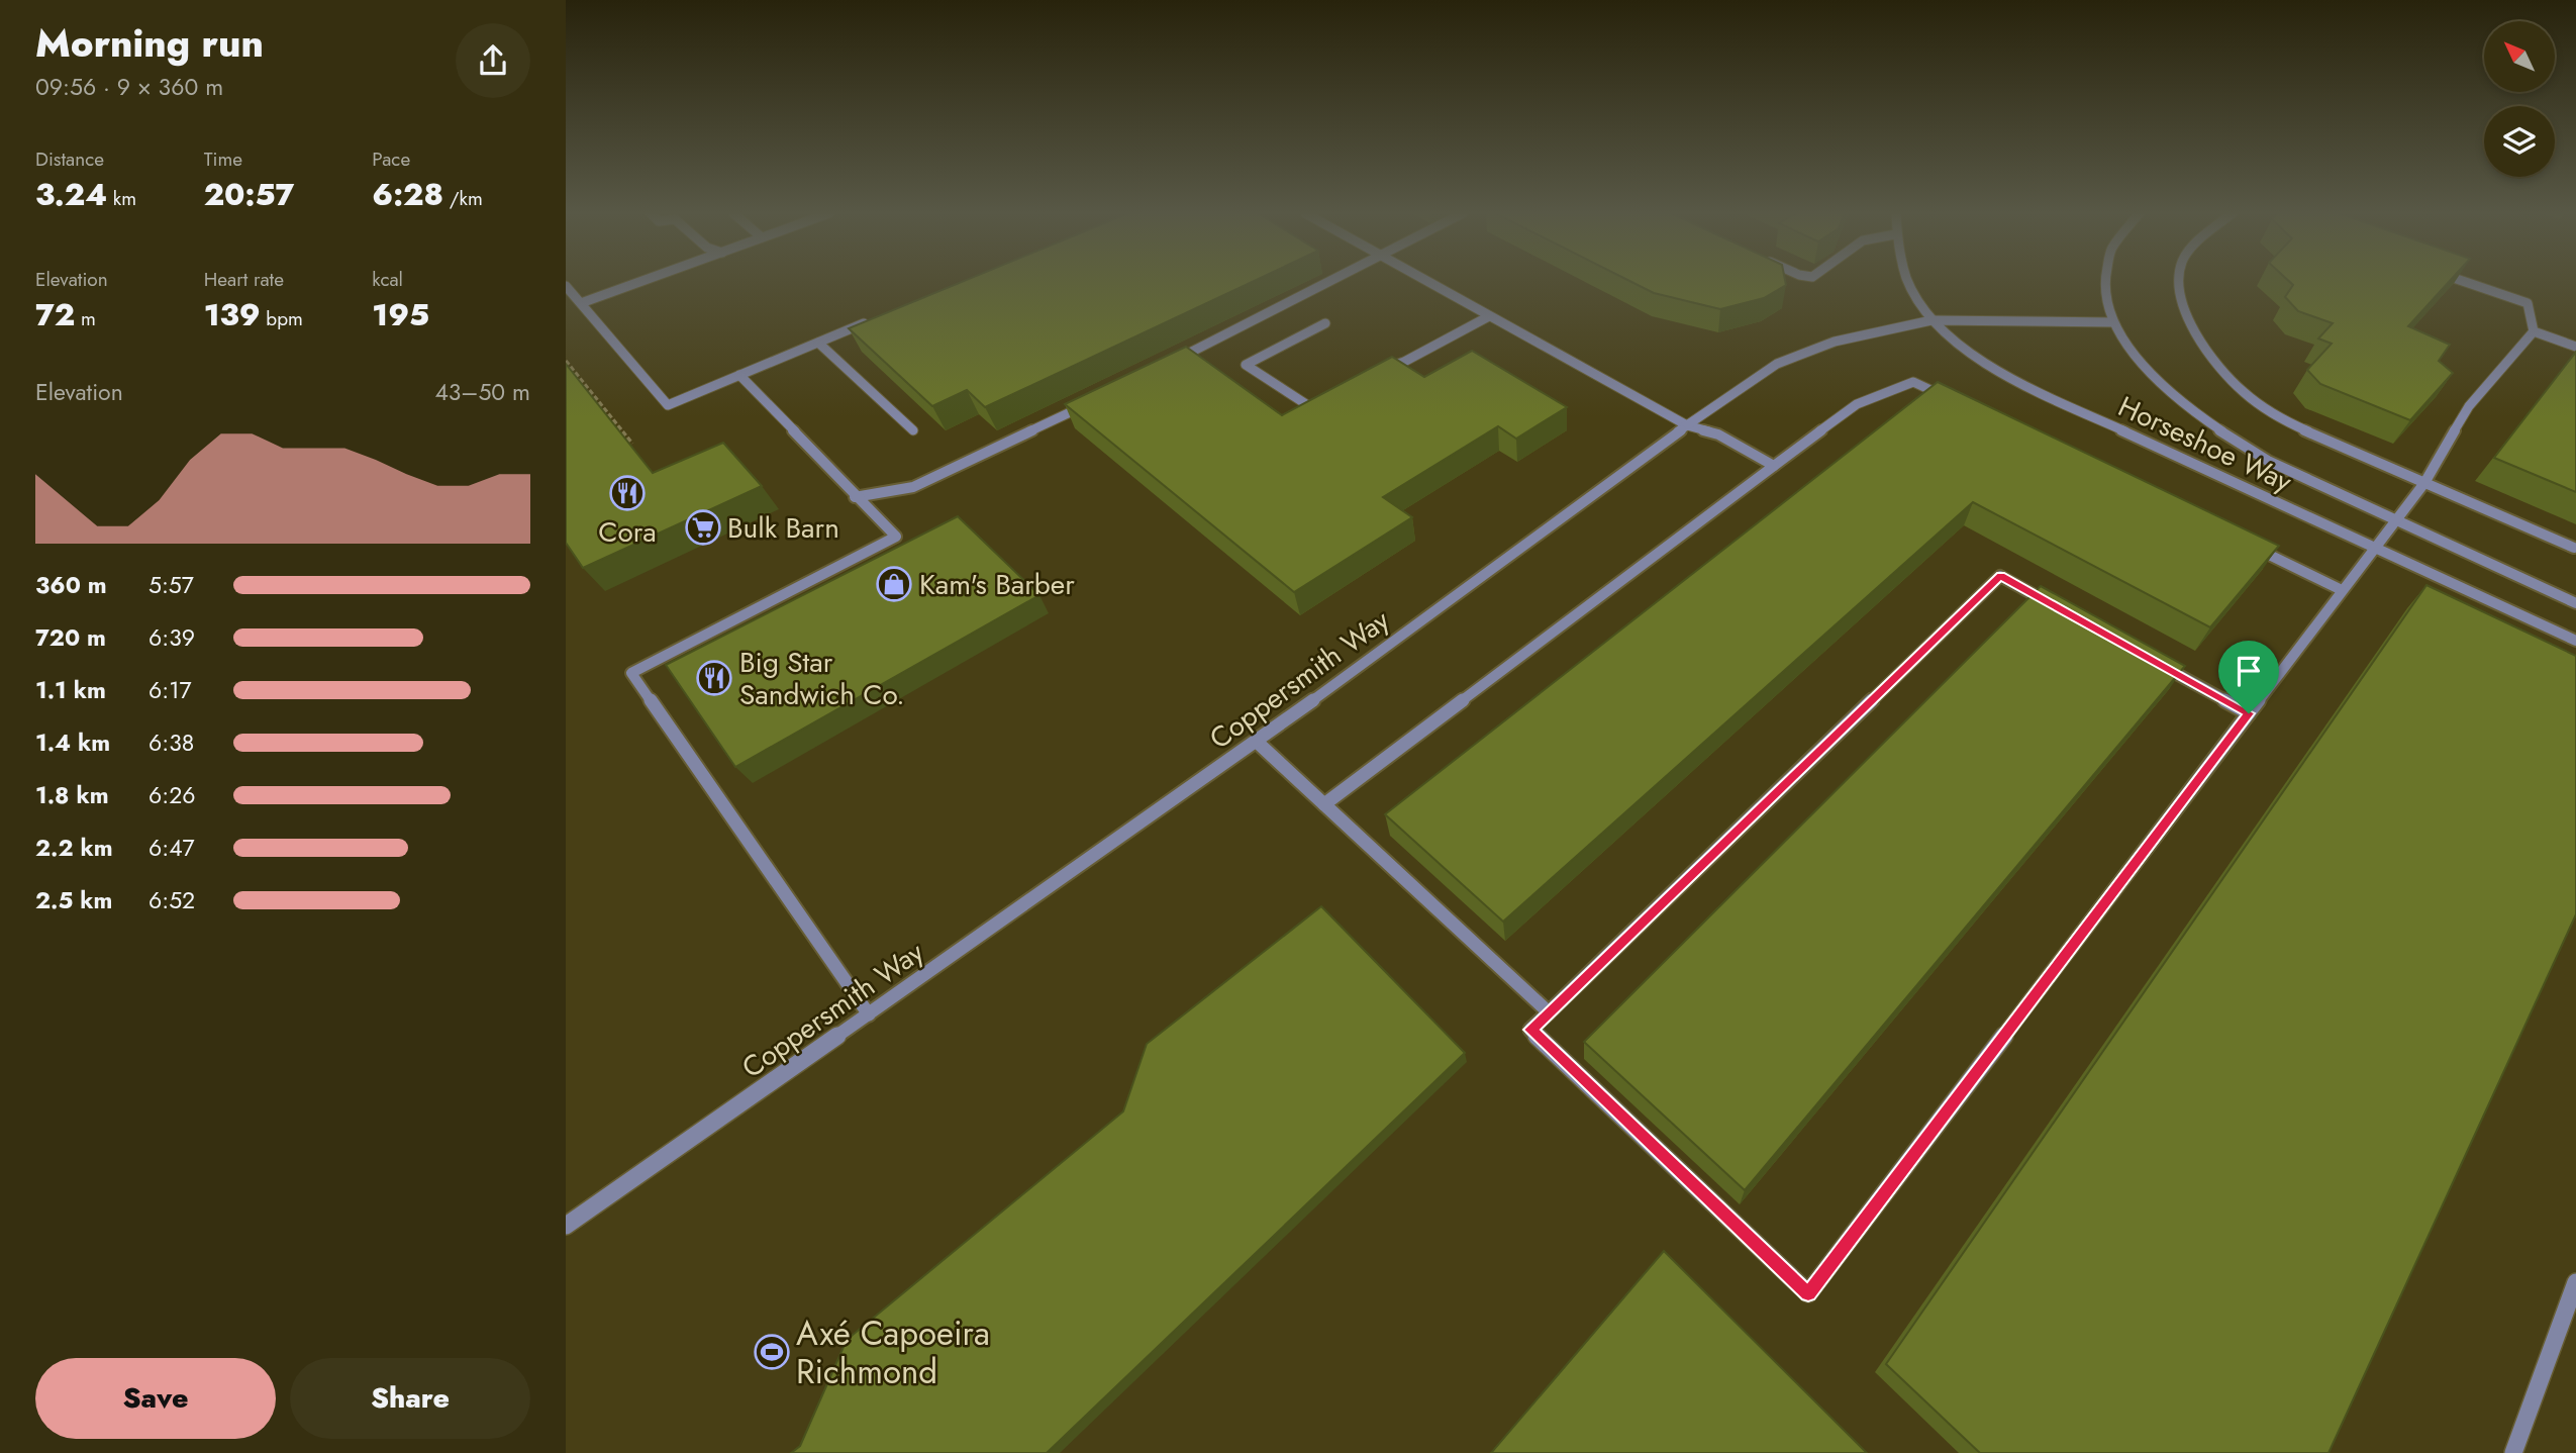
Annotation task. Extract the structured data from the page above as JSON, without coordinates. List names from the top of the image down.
{
  "streets": {
    "street": ["Horseshoe Way", "Coppersmith Way"]
  },
  "crossings": [
    ["Horseshoe Way", "Coppersmith Way"]
  ],
  "places": {
    "restaurant": ["Cora", "Big Star Sandwich Co."],
    "supermarket": ["Bulk Barn"],
    "shop": ["Kam's Barber"],
    "sports": ["Axé Capoeira Richmond"]
  },
  "north": "top left",
  "page": {
    "heading": ["Morning run", "09:56 · 9 × 360 m"],
    "stats": [
      ["Distance", "3.24 km"],
      ["Time", "20:57"],
      ["Pace", "6:28 /km"],
      ["Elevation", "72 m"],
      ["Heart rate", "139 bpm"],
      ["kcal", "195"]
    ],
    "chart": ["Elevation", "43–50 m"],
    "list": [
      {
        "name": "360 m",
        "note": "5:57"
      },
      {
        "name": "720 m",
        "note": "6:39"
      },
      {
        "name": "1.1 km",
        "note": "6:17"
      },
      {
        "name": "1.4 km",
        "note": "6:38"
      },
      {
        "name": "1.8 km",
        "note": "6:26"
      },
      {
        "name": "2.2 km",
        "note": "6:47"
      },
      {
        "name": "2.5 km",
        "note": "6:52"
      }
    ],
    "buttons": ["Save", "Share"]
  }
}
